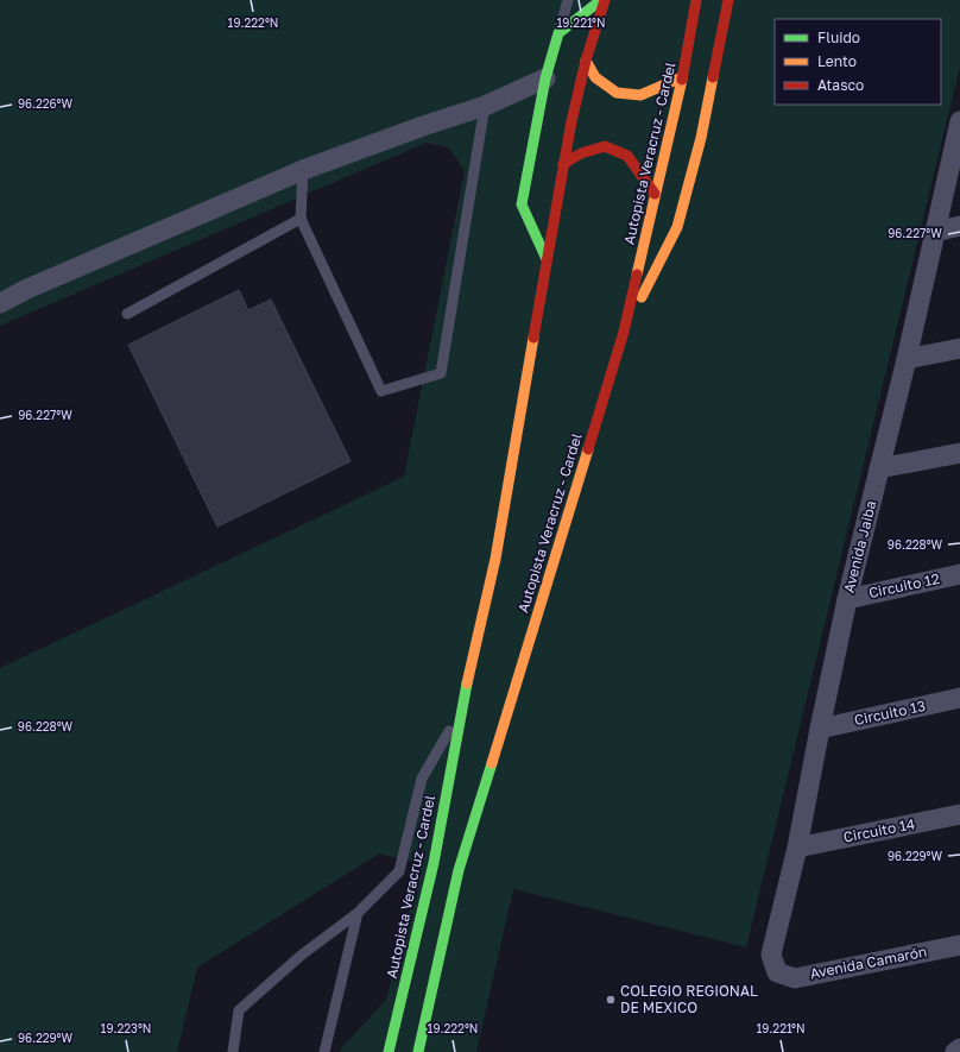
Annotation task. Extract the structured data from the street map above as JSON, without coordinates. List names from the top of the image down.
{
  "streets": {
    "highway": ["Autopista Veracruz - Cardel"],
    "street": [
      "Avenida Jaiba",
      "Circuito 12",
      "Circuito 13",
      "Circuito 14",
      "Avenida Camarón"
    ]
  },
  "crossings": [
    ["Avenida Jaiba", "Circuito 12"],
    ["Avenida Jaiba", "Circuito 13"],
    ["Avenida Jaiba", "Circuito 14"],
    ["Avenida Jaiba", "Avenida Camarón"]
  ],
  "places": ["COLEGIO REGIONAL DE MEXICO"],
  "legend": ["Fluido", "Lento", "Atasco"],
  "coordinates": [
    "19.222°N",
    "19.221°N",
    "96.226°W",
    "96.227°W",
    "96.228°W",
    "96.229°W",
    "19.223°N"
  ]
}
